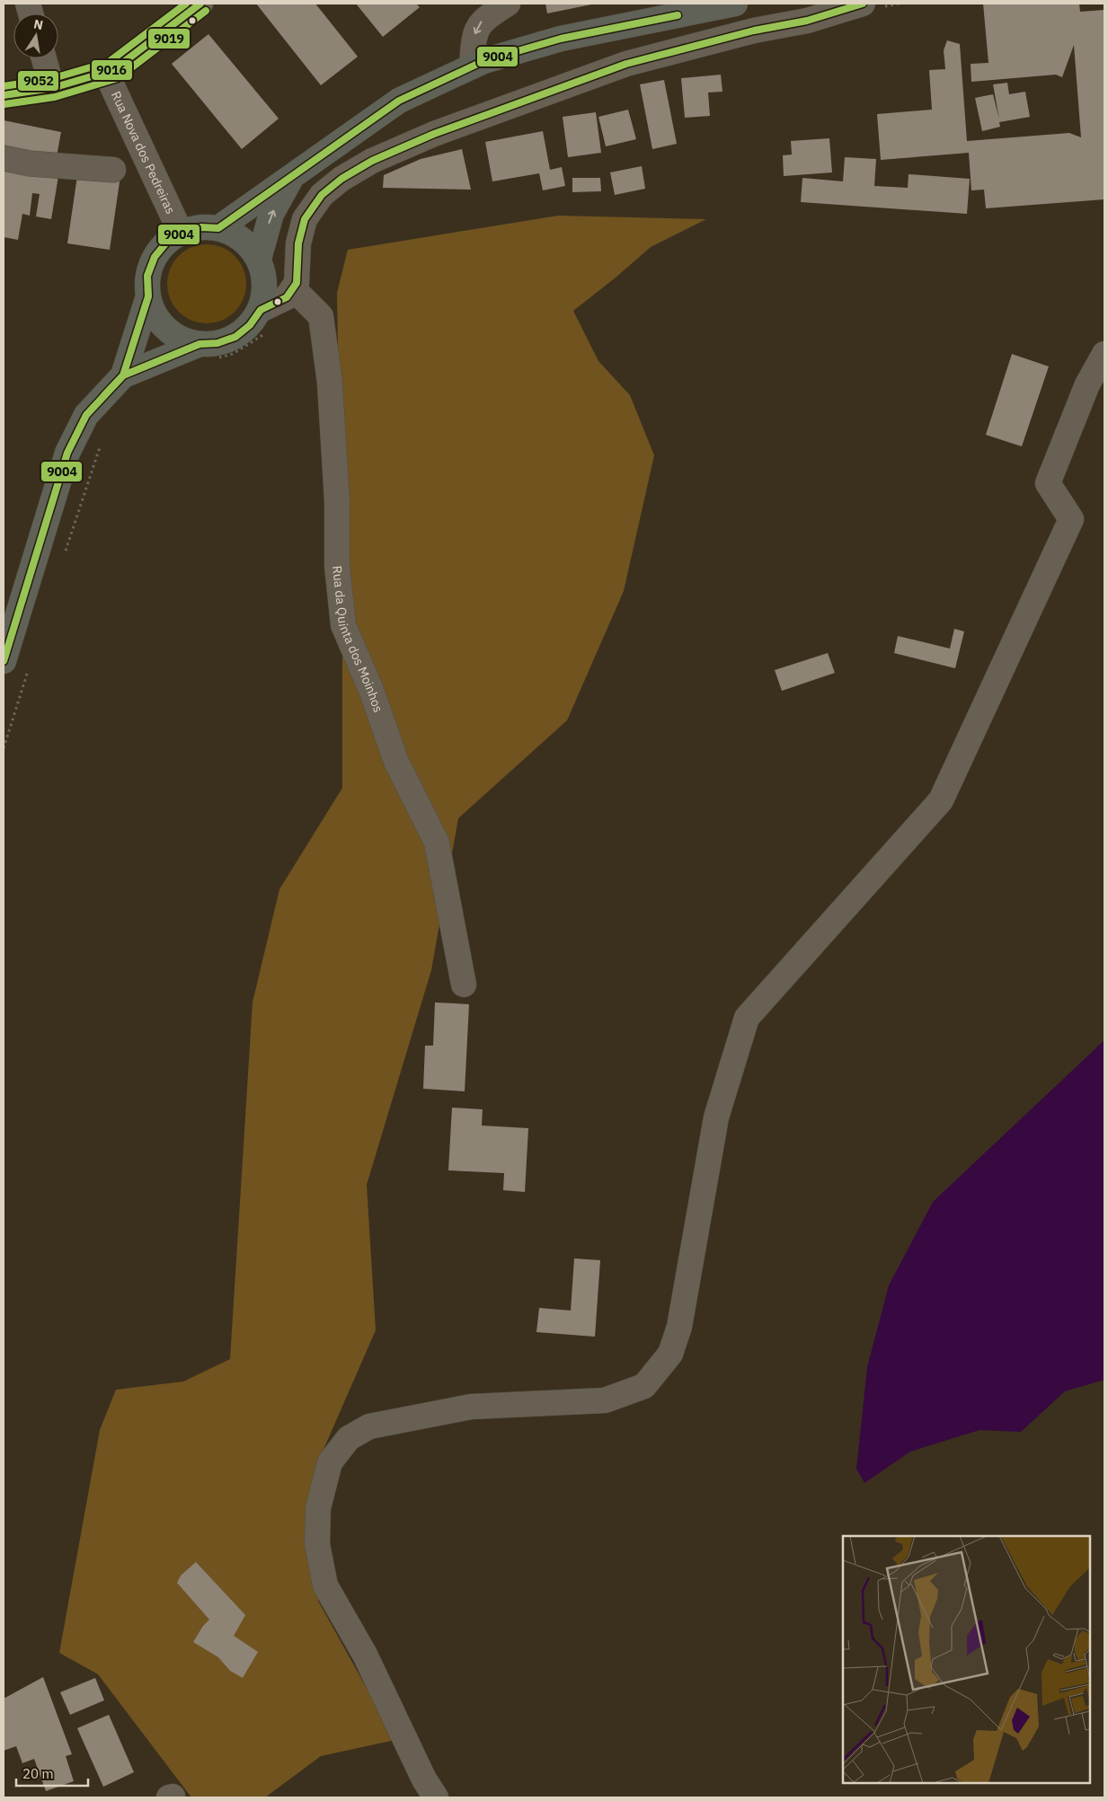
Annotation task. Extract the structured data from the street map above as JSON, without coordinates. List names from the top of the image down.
{
  "streets": {
    "street": ["Rua Nova dos Pedreiras", "Rua da Quinta dos Moinhos"]
  },
  "lines": [
    "transit line 9004",
    "transit line 9016",
    "transit line 9052",
    "transit line 9019"
  ],
  "scale_bar": "20 m",
  "north": "top"
}
